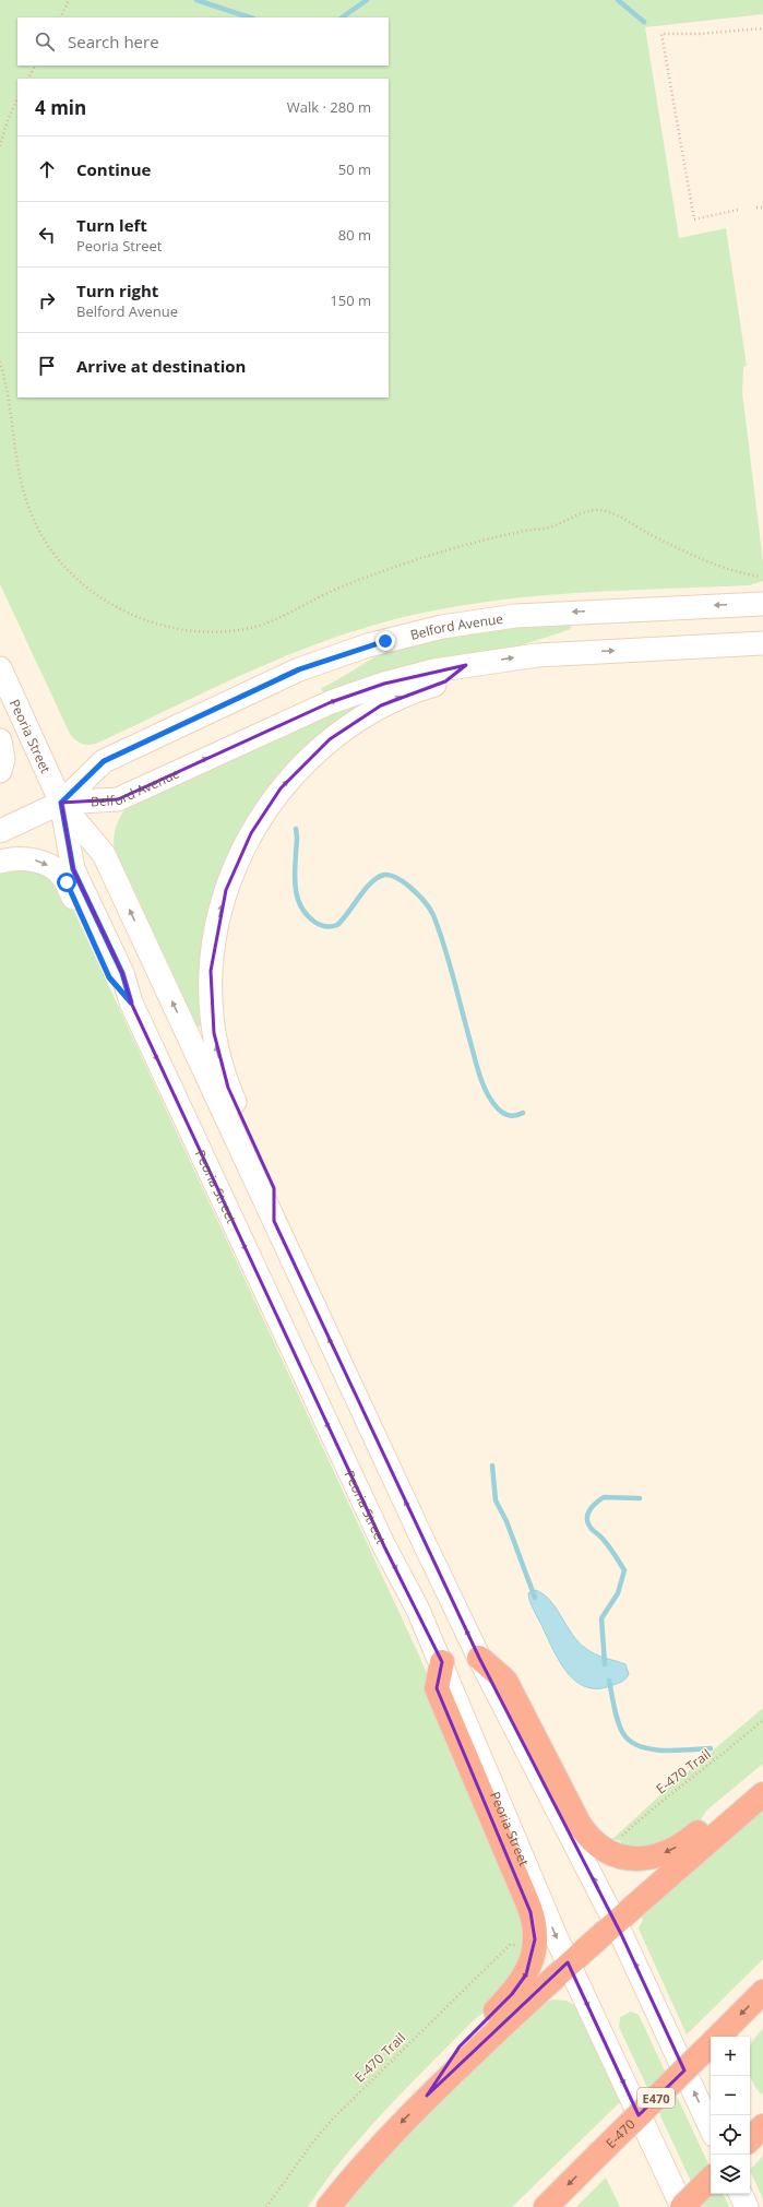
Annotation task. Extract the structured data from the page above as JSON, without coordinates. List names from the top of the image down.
{
  "streets": {
    "highway": ["E470", "E-470"],
    "main road": ["Belford Avenue", "Peoria Street"],
    "path": ["E-470 Trail"]
  },
  "crossings": [
    ["Belford Avenue", "Peoria Street"]
  ],
  "page": {
    "search": "Search here",
    "heading": ["4 min", "Walk · 280 m"],
    "list": [
      ["Continue", "50 m"],
      ["Turn left", "Peoria Street", "80 m"],
      ["Turn right", "Belford Avenue", "150 m"],
      "Arrive at destination"
    ],
    "map_buttons": ["+", "−"]
  }
}
